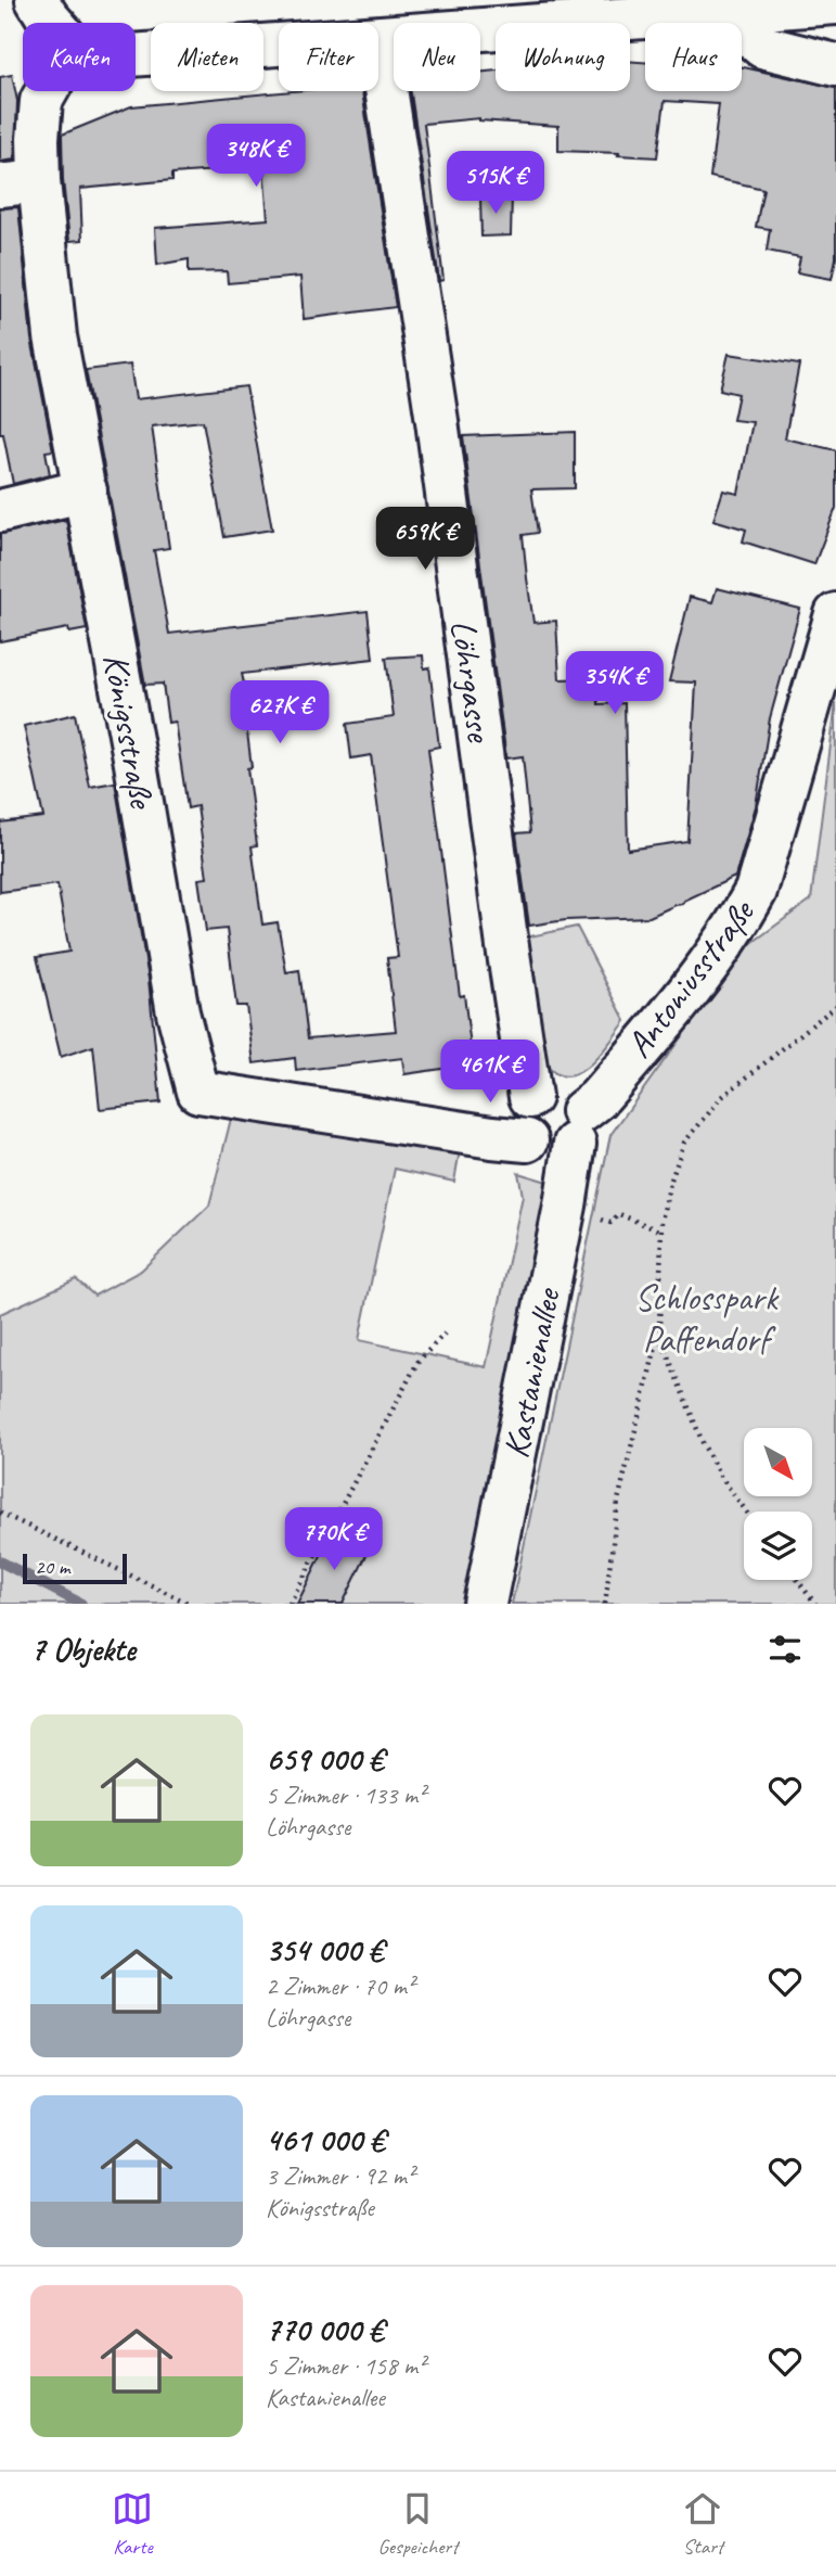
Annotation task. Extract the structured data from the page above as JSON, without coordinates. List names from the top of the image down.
{
  "streets": {
    "street": [
      "Löhrgasse",
      "Königsstraße",
      "Antoniusstraße",
      "Kastanienallee"
    ]
  },
  "crossings": [
    ["Löhrgasse", "Königsstraße"],
    ["Löhrgasse", "Antoniusstraße"],
    ["Löhrgasse", "Kastanienallee"],
    ["Königsstraße", "Antoniusstraße"],
    ["Königsstraße", "Kastanienallee"],
    ["Antoniusstraße", "Kastanienallee"]
  ],
  "parks": ["Schlosspark Paffendorf"],
  "scale_bar": "20 m",
  "north": "bottom right",
  "page": {
    "chip": [
      "Kaufen",
      "Mieten",
      "Filter",
      "Neu",
      "Wohnung",
      "Haus"
    ],
    "price": [
      "348K €",
      "515K €",
      "659K €",
      "354K €",
      "627K €",
      "461K €",
      "770K €"
    ],
    "scale": "20 m",
    "heading": "7 Objekte",
    "list": [
      {
        "name": "659 000 €",
        "note": "5 Zimmer · 133 m² · Löhrgasse"
      },
      {
        "name": "354 000 €",
        "note": "2 Zimmer · 70 m² · Löhrgasse"
      },
      {
        "name": "461 000 €",
        "note": "3 Zimmer · 92 m² · Königsstraße"
      },
      {
        "name": "770 000 €",
        "note": "5 Zimmer · 158 m² · Kastanienallee"
      }
    ],
    "tabs": ["Karte", "Gespeichert", "Start"]
  }
}
